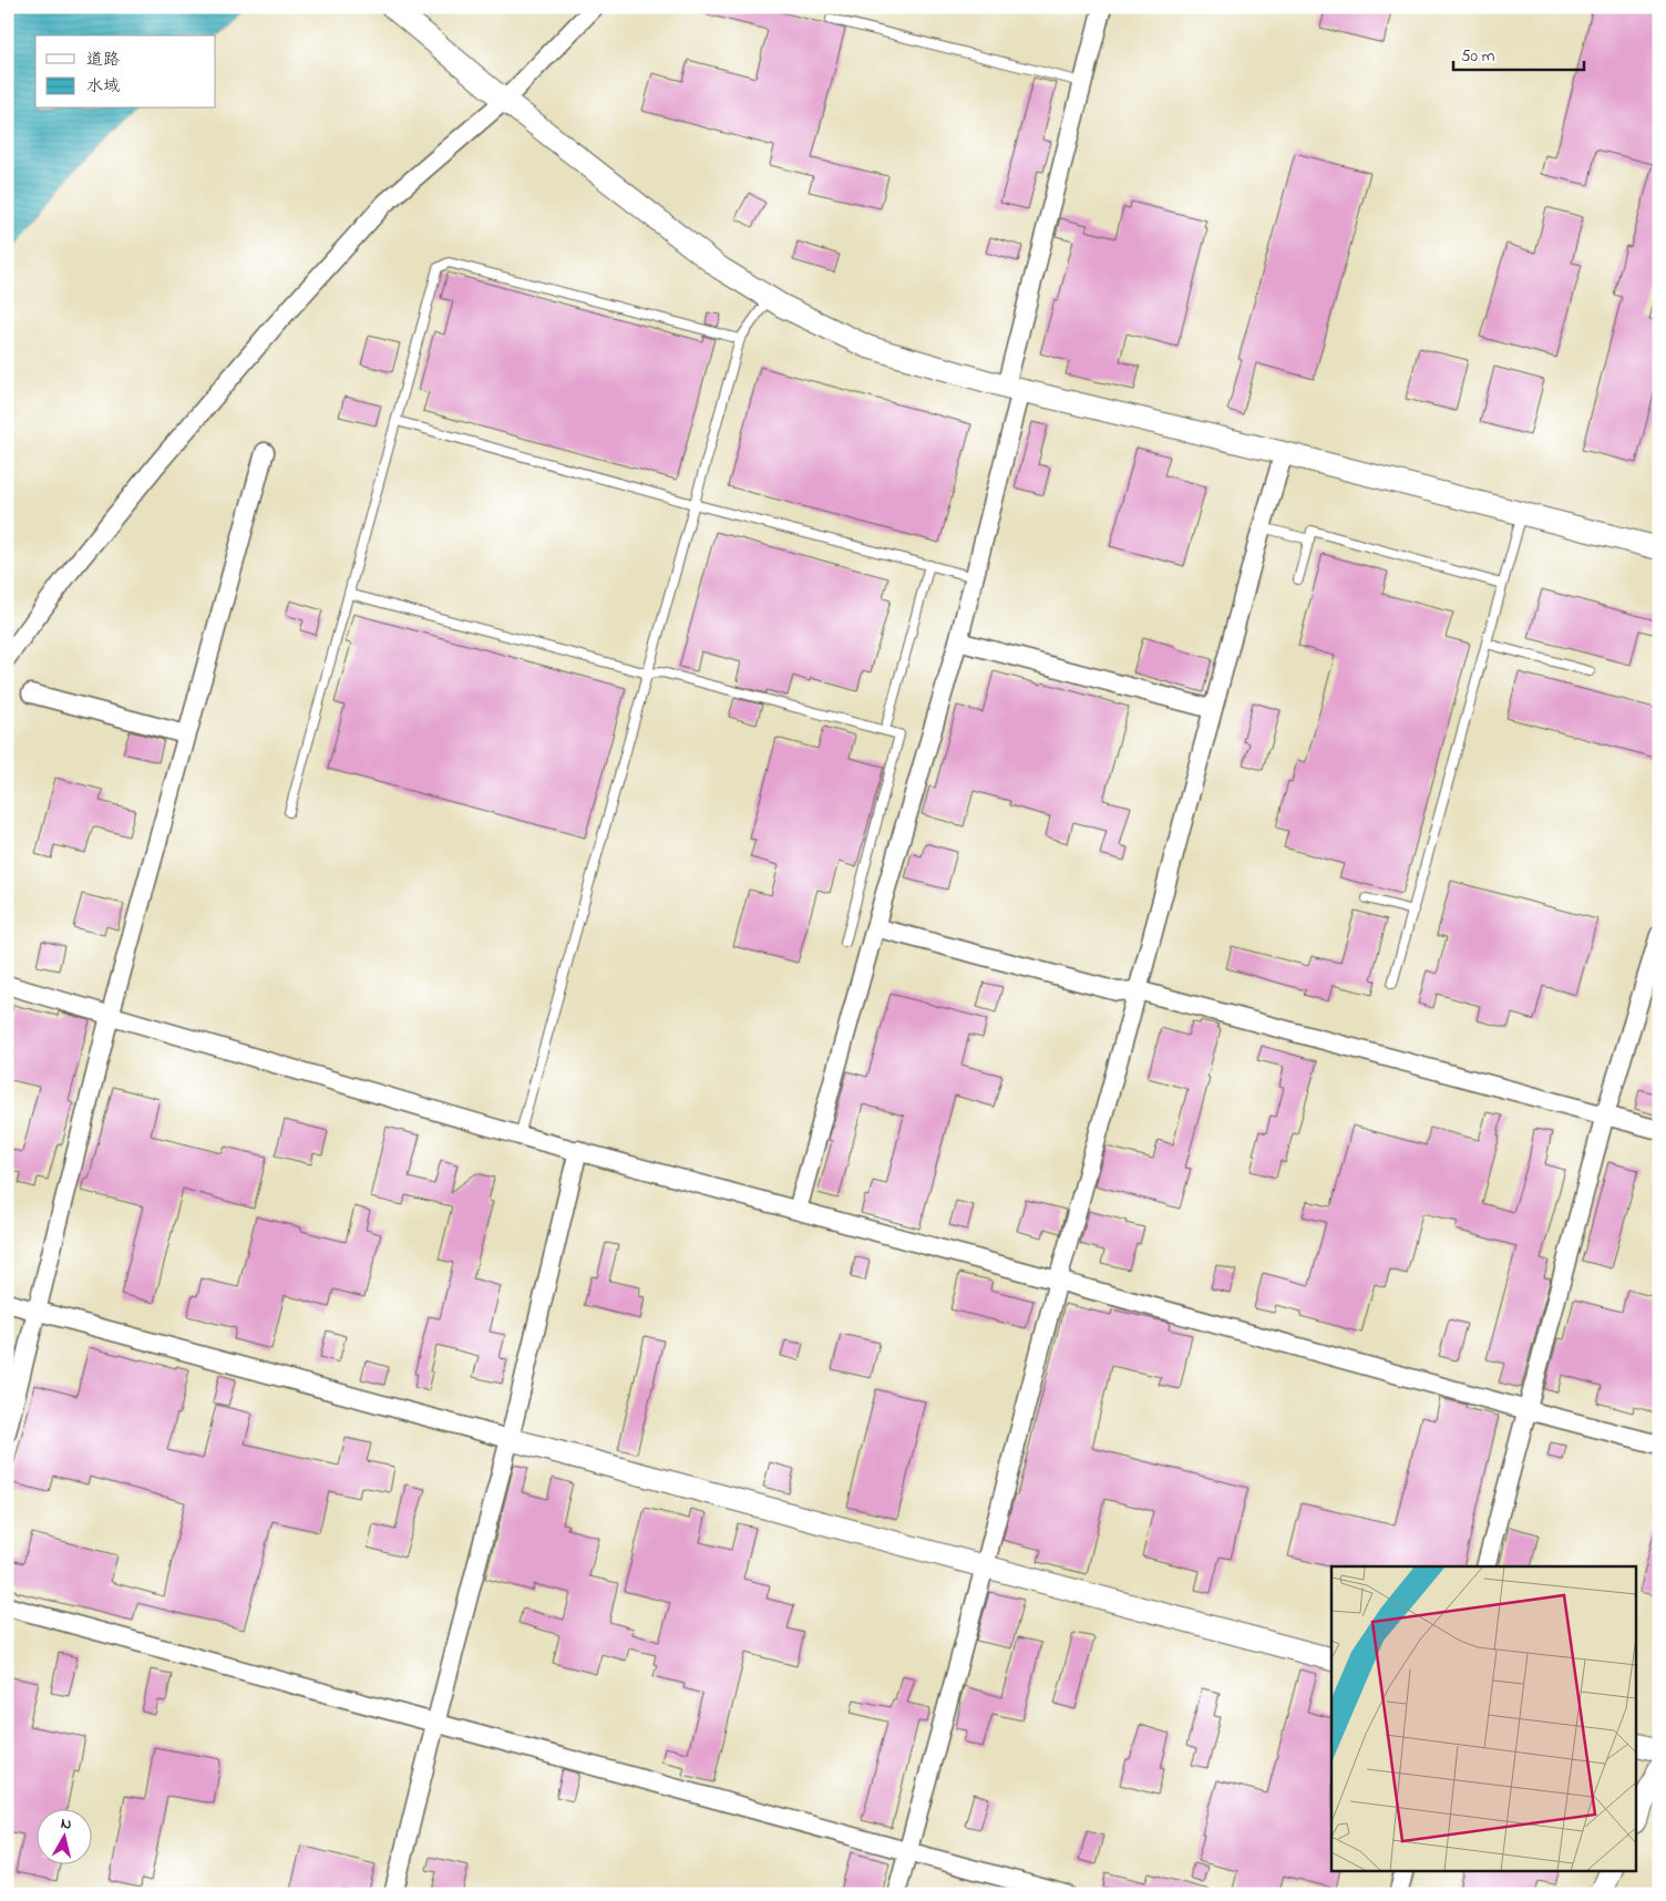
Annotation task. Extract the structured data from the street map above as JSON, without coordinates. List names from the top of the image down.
{
  "legend": ["道路", "水域"],
  "scale_bar": "50 m",
  "north": "top"
}
